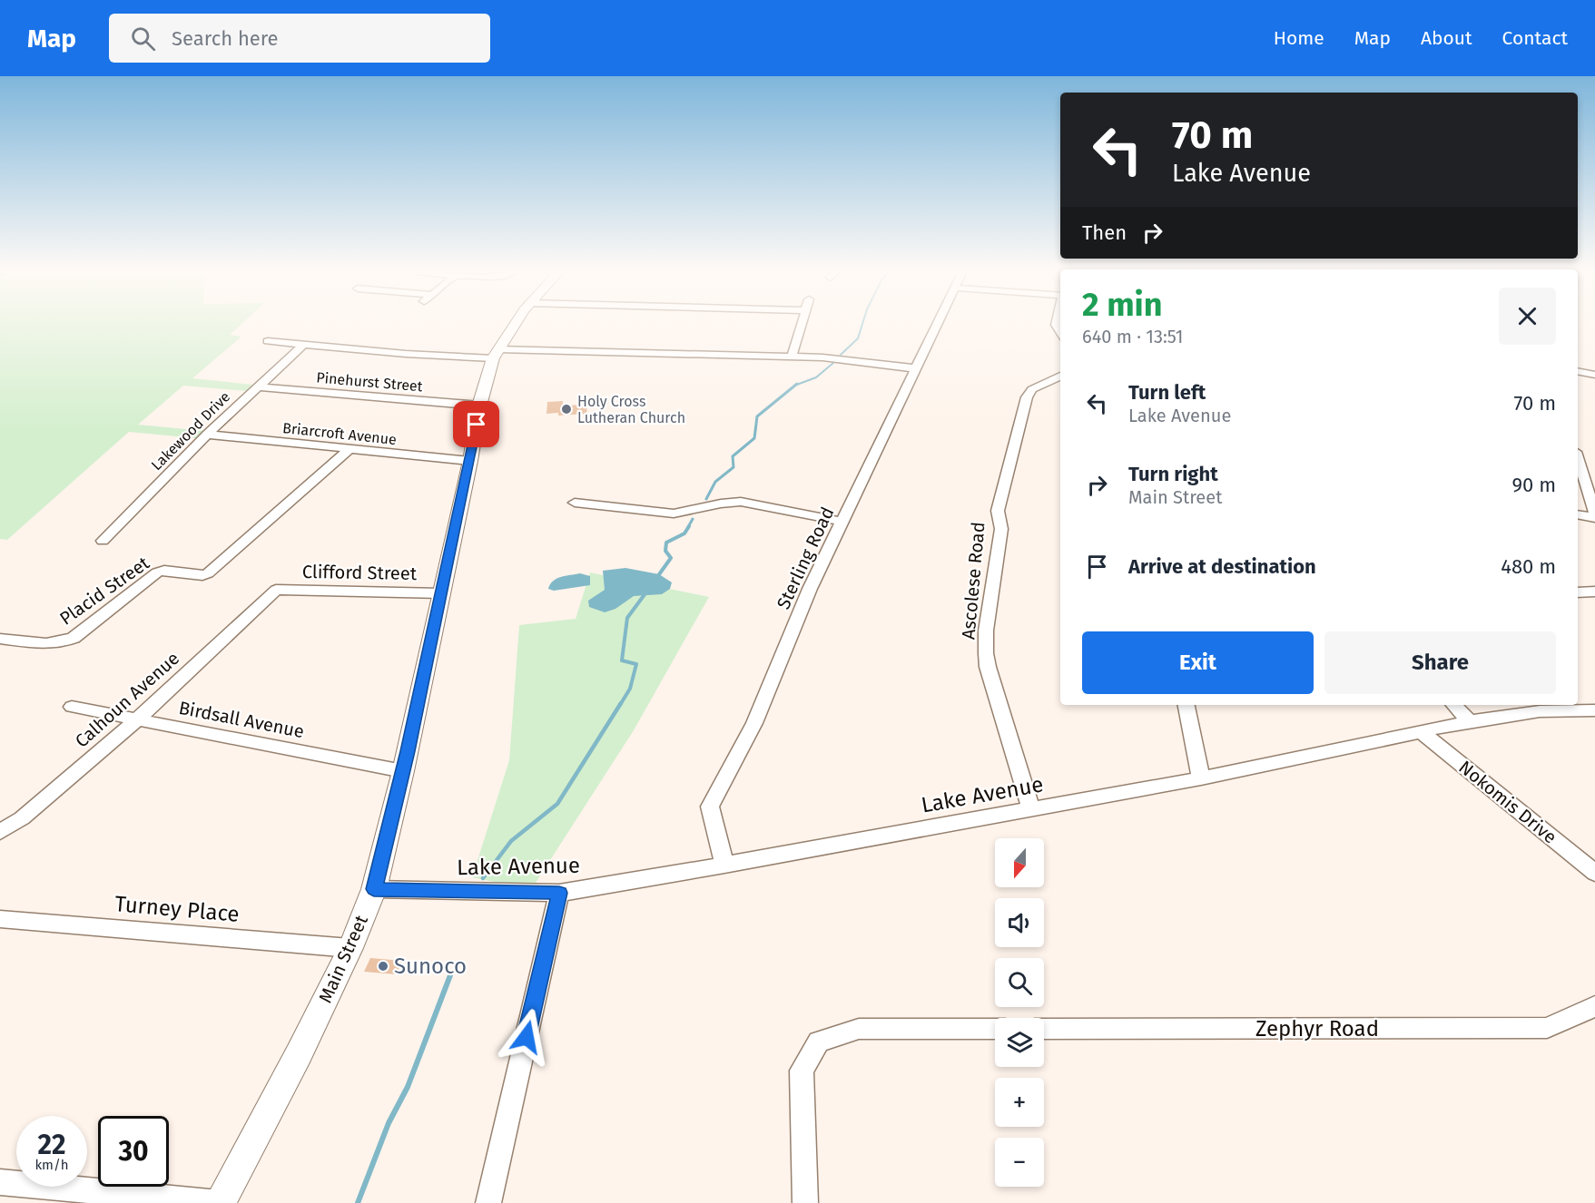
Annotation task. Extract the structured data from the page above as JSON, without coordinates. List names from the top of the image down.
{
  "streets": {
    "main road": ["Main Street"],
    "street": [
      "Pinehurst Street",
      "Lakewood Drive",
      "Briarcroft Avenue",
      "Sterling Road",
      "Clifford Street",
      "Ascolese Road",
      "Placid Street",
      "Calhoun Avenue",
      "Birdsall Avenue",
      "Lake Avenue",
      "Nokomis Drive",
      "Turney Place",
      "Zephyr Road"
    ]
  },
  "crossings": [
    ["Pinehurst Street", "Lakewood Drive"],
    ["Pinehurst Street", "Main Street"],
    ["Lakewood Drive", "Briarcroft Avenue"],
    ["Briarcroft Avenue", "Placid Street"],
    ["Briarcroft Avenue", "Main Street"],
    ["Sterling Road", "Lake Avenue"],
    ["Clifford Street", "Calhoun Avenue"],
    ["Clifford Street", "Main Street"],
    ["Ascolese Road", "Lake Avenue"],
    ["Calhoun Avenue", "Birdsall Avenue"],
    ["Birdsall Avenue", "Main Street"],
    ["Lake Avenue", "Nokomis Drive"],
    ["Lake Avenue", "Main Street"],
    ["Turney Place", "Main Street"]
  ],
  "places": ["Holy Cross Lutheran Church", "Sunoco"],
  "north": "bottom",
  "page": {
    "header": "Map",
    "search": "Search here",
    "nav": [
      "Home",
      "Map",
      "About",
      "Contact"
    ],
    "turn": ["70 m", "Lake Avenue"],
    "then": "Then",
    "heading": ["2 min", "640 m · 13:51"],
    "list": [
      {
        "name": "Turn left",
        "note": "Lake Avenue",
        "value": "70 m"
      },
      {
        "name": "Turn right",
        "note": "Main Street",
        "value": "90 m"
      },
      {
        "name": "Arrive at destination",
        "value": "480 m"
      }
    ],
    "buttons": ["Exit", "Share"],
    "map_buttons": ["+", "−"],
    "speed": "22 km/h",
    "limit": "30"
  }
}
